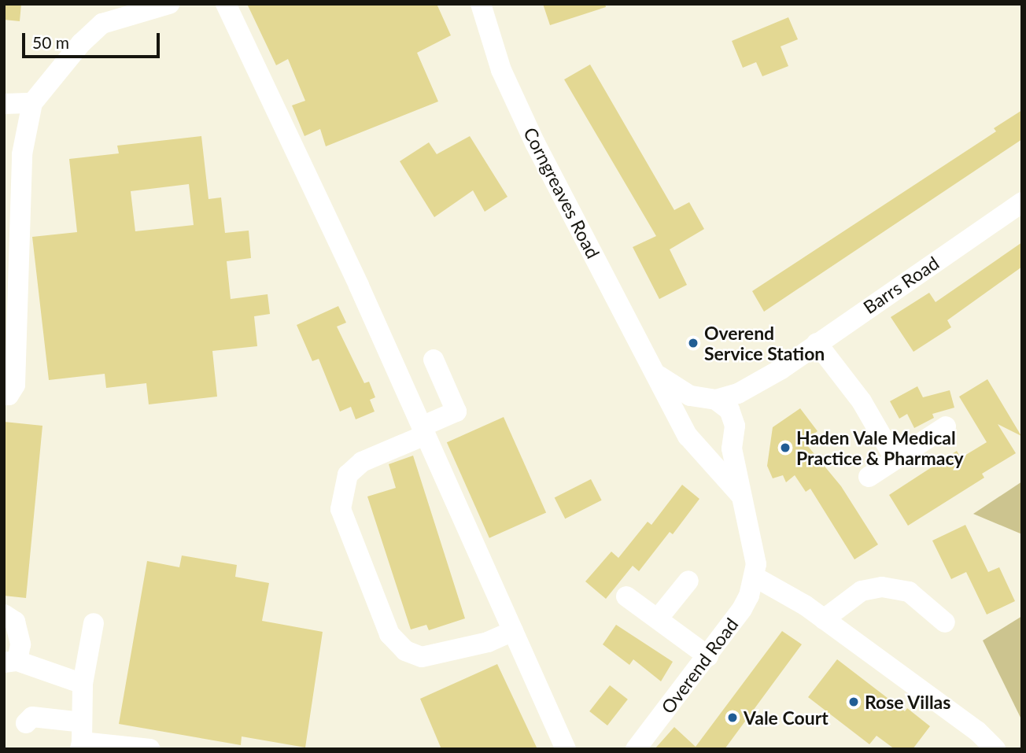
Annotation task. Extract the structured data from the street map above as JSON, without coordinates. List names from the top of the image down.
{
  "streets": {
    "street": ["Corngreaves Road", "Barrs Road", "Overend Road"]
  },
  "crossings": [
    ["Corngreaves Road", "Barrs Road"],
    ["Corngreaves Road", "Overend Road"]
  ],
  "places": [
    "Overend Service Station",
    "Haden Vale Medical Practice & Pharmacy",
    "Rose Villas",
    "Vale Court"
  ],
  "scale_bar": "50 m"
}
